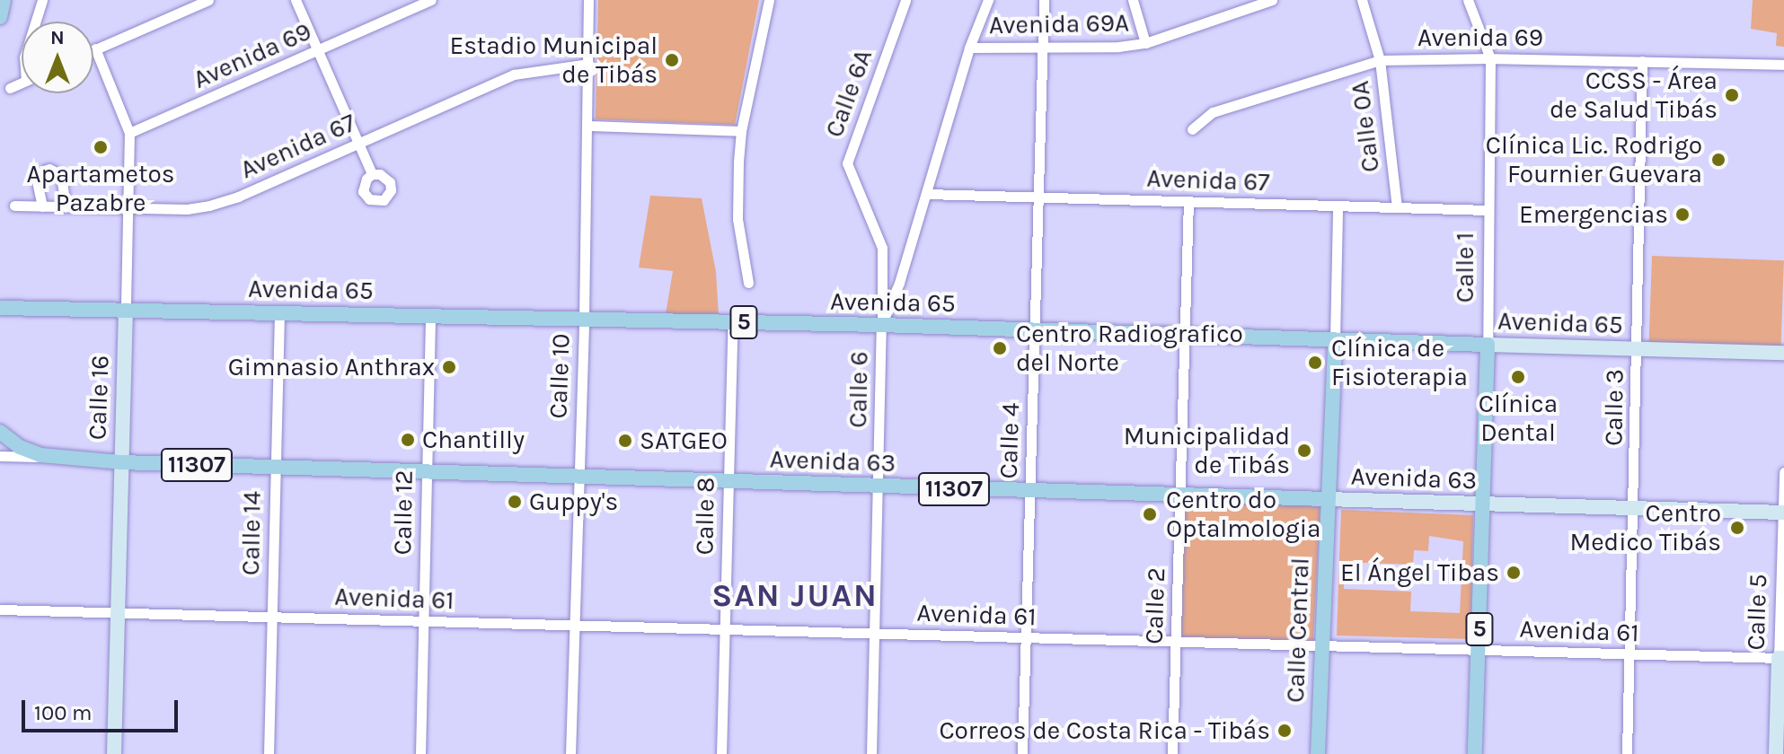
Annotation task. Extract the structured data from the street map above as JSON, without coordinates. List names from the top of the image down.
{
  "streets": {
    "main road": [
      "Calle 1",
      "Avenida 65",
      "5",
      "Avenida 63",
      "11307",
      "Calle Central"
    ],
    "street": [
      "Avenida 69A",
      "Avenida 69",
      "Calle 6A",
      "Calle 0A",
      "Avenida 67",
      "Calle 10",
      "Calle 6",
      "Calle 16",
      "Calle 3",
      "Calle 4",
      "Calle 12",
      "Calle 8",
      "Calle 14",
      "Avenida 61",
      "Calle 2",
      "Calle 5"
    ]
  },
  "crossings": [
    ["Avenida 69A", "Calle 6"],
    ["Avenida 69A", "Calle 4"],
    ["Avenida 69", "Calle 0A"],
    ["Avenida 69", "Calle 1"],
    ["Avenida 69", "Calle 16"],
    ["Avenida 69", "Calle 3"],
    ["Calle 6A", "Avenida 65"],
    ["Calle 6A", "Calle 6"],
    ["Calle 0A", "Avenida 67"],
    ["Avenida 67", "Calle 1"],
    ["Avenida 67", "Calle 10"],
    ["Avenida 67", "Calle 6"],
    ["Avenida 67", "Calle 16"],
    ["Avenida 67", "Calle 4"],
    ["Avenida 67", "Calle 2"],
    ["Avenida 67", "Calle Central"],
    ["Calle 1", "Avenida 65"],
    ["Calle 1", "Avenida 63"],
    ["Calle 1", "Avenida 61"],
    ["Avenida 65", "Calle 10"],
    ["Avenida 65", "Calle 6"],
    ["Avenida 65", "Calle 16"],
    ["Avenida 65", "Calle 3"],
    ["Avenida 65", "Calle 4"],
    ["Avenida 65", "Calle 12"],
    ["Avenida 65", "Calle 8"],
    ["Avenida 65", "Calle 14"],
    ["Avenida 65", "Calle 2"],
    ["Avenida 65", "Calle Central"],
    ["Calle 10", "Avenida 63"],
    ["Calle 10", "Avenida 61"],
    ["Calle 6", "Avenida 63"],
    ["Calle 6", "Avenida 61"],
    ["Calle 16", "Avenida 63"],
    ["Calle 16", "Avenida 61"],
    ["Calle 3", "Avenida 63"],
    ["Calle 3", "Avenida 61"],
    ["Calle 4", "Avenida 63"],
    ["Calle 4", "Avenida 61"],
    ["Avenida 63", "Calle 12"],
    ["Avenida 63", "Calle 8"],
    ["Avenida 63", "Calle 14"],
    ["Avenida 63", "Calle 2"],
    ["Avenida 63", "Calle 5"],
    ["Avenida 63", "Calle Central"],
    ["Calle 12", "Avenida 61"],
    ["Calle 8", "Avenida 61"],
    ["Calle 14", "Avenida 61"],
    ["Avenida 61", "Calle 2"],
    ["Avenida 61", "Calle 5"],
    ["Avenida 61", "Calle Central"]
  ],
  "districts": ["SAN JUAN"],
  "places": [
    "Estadio Municipal de Tibás",
    "CCSS - Área de Salud Tibás",
    "Apartametos Pazabre",
    "Clínica Lic. Rodrigo Fournier Guevara",
    "Emergencias",
    "Centro Radiografico del Norte",
    "Clínica de Fisioterapia",
    "Gimnasio Anthrax",
    "Clínica Dental",
    "Chantilly",
    "SATGEO",
    "Municipalidad de Tibás",
    "Guppy's",
    "Centro do Optalmologia",
    "Centro Medico Tibás",
    "El Ángel Tibas",
    "Correos de Costa Rica - Tibás"
  ],
  "scale_bar": "100 m",
  "north": "top"
}
